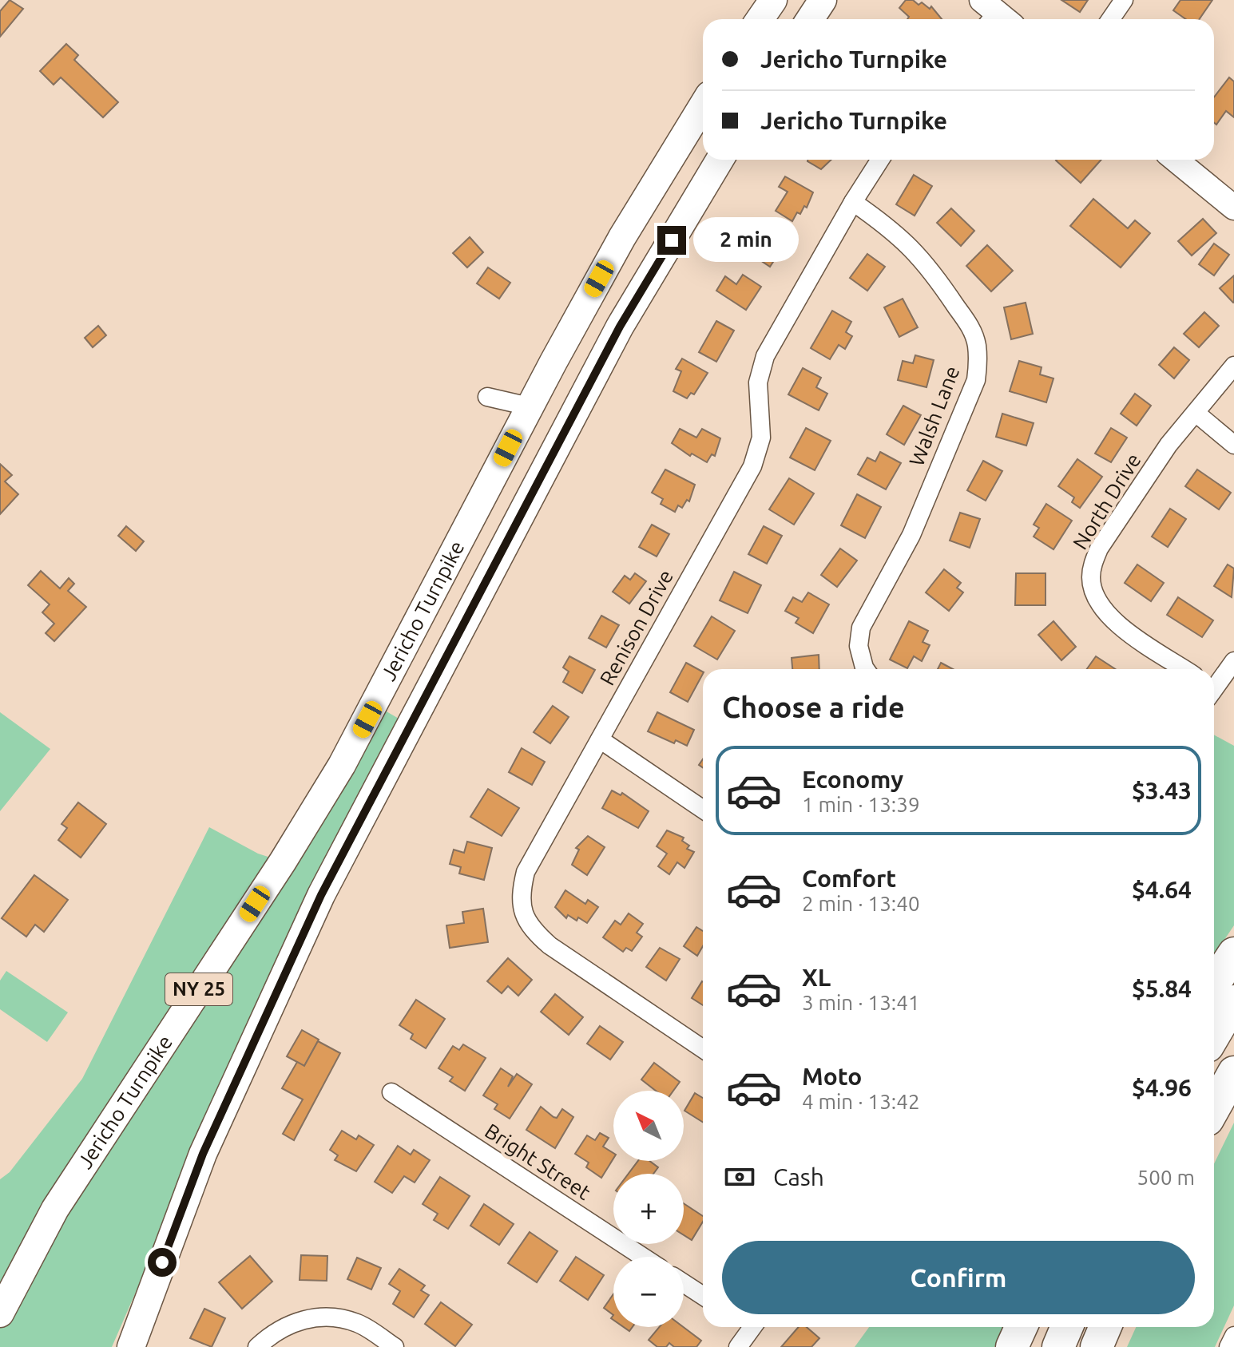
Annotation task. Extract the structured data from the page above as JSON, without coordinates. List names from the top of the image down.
{
  "streets": {
    "main road": ["Jericho Turnpike", "NY 25"],
    "street": [
      "Walsh Lane",
      "North Drive",
      "Renison Drive",
      "Bright Street"
    ]
  },
  "crossings": [
    ["Walsh Lane", "Renison Drive"]
  ],
  "north": "top left",
  "page": {
    "banner": ["Jericho Turnpike", "Jericho Turnpike"],
    "bubble": "2 min",
    "heading": "Choose a ride",
    "list": [
      {
        "name": "Economy",
        "note": "1 min · 13:39",
        "value": "$3.43"
      },
      {
        "name": "Comfort",
        "note": "2 min · 13:40",
        "value": "$4.64"
      },
      {
        "name": "XL",
        "note": "3 min · 13:41",
        "value": "$5.84"
      },
      {
        "name": "Moto",
        "note": "4 min · 13:42",
        "value": "$4.96"
      }
    ],
    "map_buttons": ["+", "−"],
    "pay": ["Cash", "500 m"],
    "buttons": "Confirm"
  }
}
